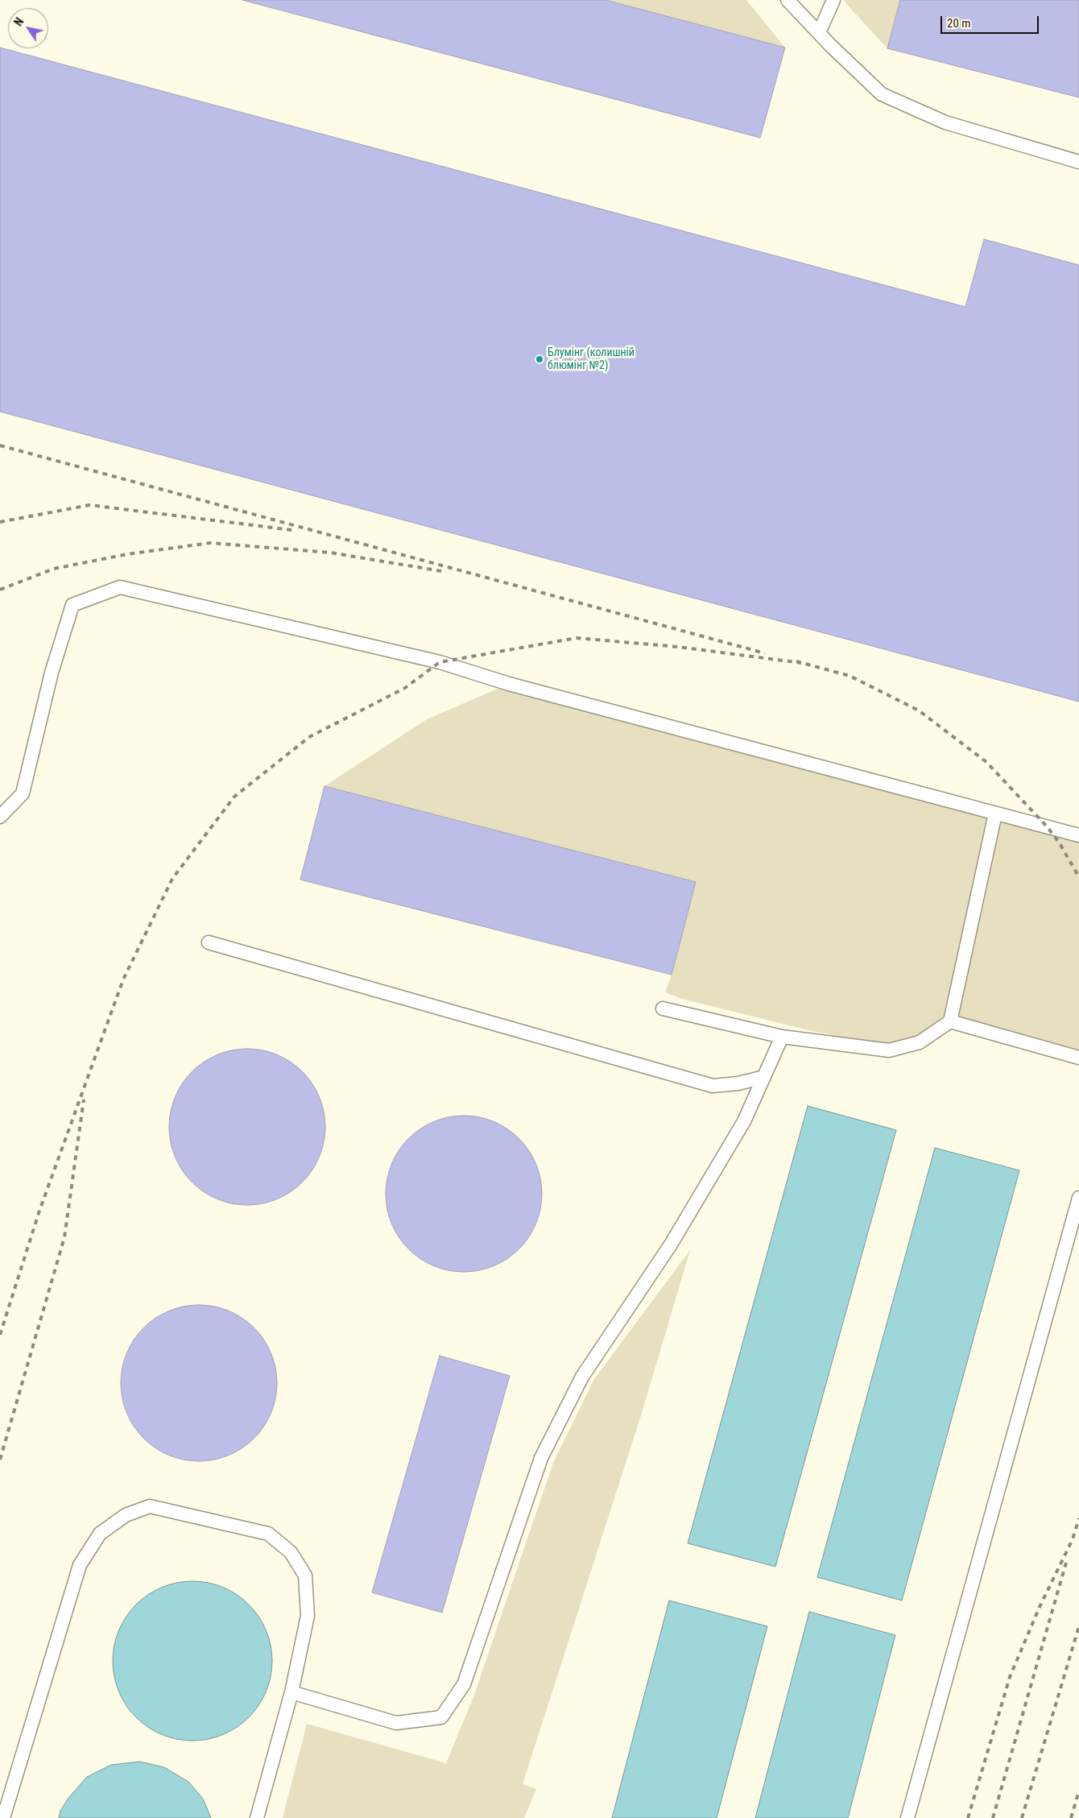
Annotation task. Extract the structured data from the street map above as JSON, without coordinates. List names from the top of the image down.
{
  "places": ["Блумінг (колишній блюмінг №2)"],
  "scale_bar": "20 m",
  "north": "top left"
}
